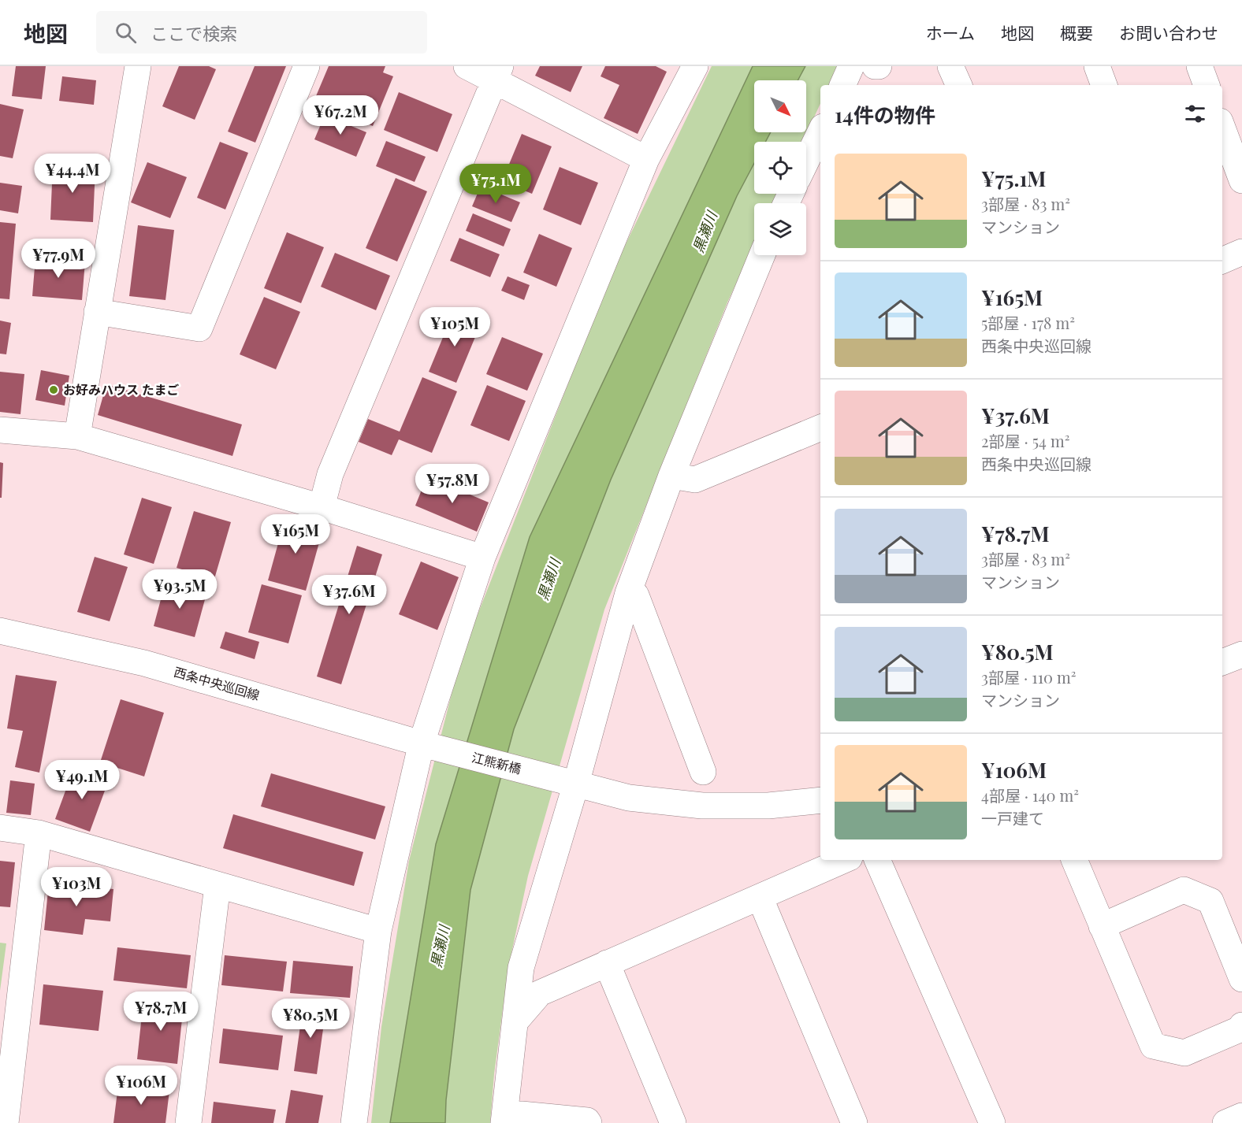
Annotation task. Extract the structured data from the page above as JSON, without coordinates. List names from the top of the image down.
{
  "streets": {
    "street": ["西条中央巡回線", "江熊新橋"]
  },
  "crossings": [
    ["西条中央巡回線", "江熊新橋"]
  ],
  "water": ["黒瀬川"],
  "places": ["お好みハウス たまご"],
  "north": "bottom right",
  "page": {
    "header": "地図",
    "search": "ここで検索",
    "nav": [
      "ホーム",
      "地図",
      "概要",
      "お問い合わせ"
    ],
    "heading": "14件の物件",
    "price": [
      "¥67.2M",
      "¥44.4M",
      "¥75.1M",
      "¥77.9M",
      "¥105M",
      "¥57.8M",
      "¥165M",
      "¥93.5M",
      "¥37.6M",
      "¥49.1M",
      "¥103M",
      "¥78.7M",
      "¥80.5M",
      "¥106M"
    ],
    "list": [
      {
        "name": "¥75.1M",
        "note": "3部屋 · 83 m² · マンション"
      },
      {
        "name": "¥165M",
        "note": "5部屋 · 178 m² · 西条中央巡回線"
      },
      {
        "name": "¥37.6M",
        "note": "2部屋 · 54 m² · 西条中央巡回線"
      },
      {
        "name": "¥78.7M",
        "note": "3部屋 · 83 m² · マンション"
      },
      {
        "name": "¥80.5M",
        "note": "3部屋 · 110 m² · マンション"
      },
      {
        "name": "¥106M",
        "note": "4部屋 · 140 m² · 一戸建て"
      }
    ]
  }
}
